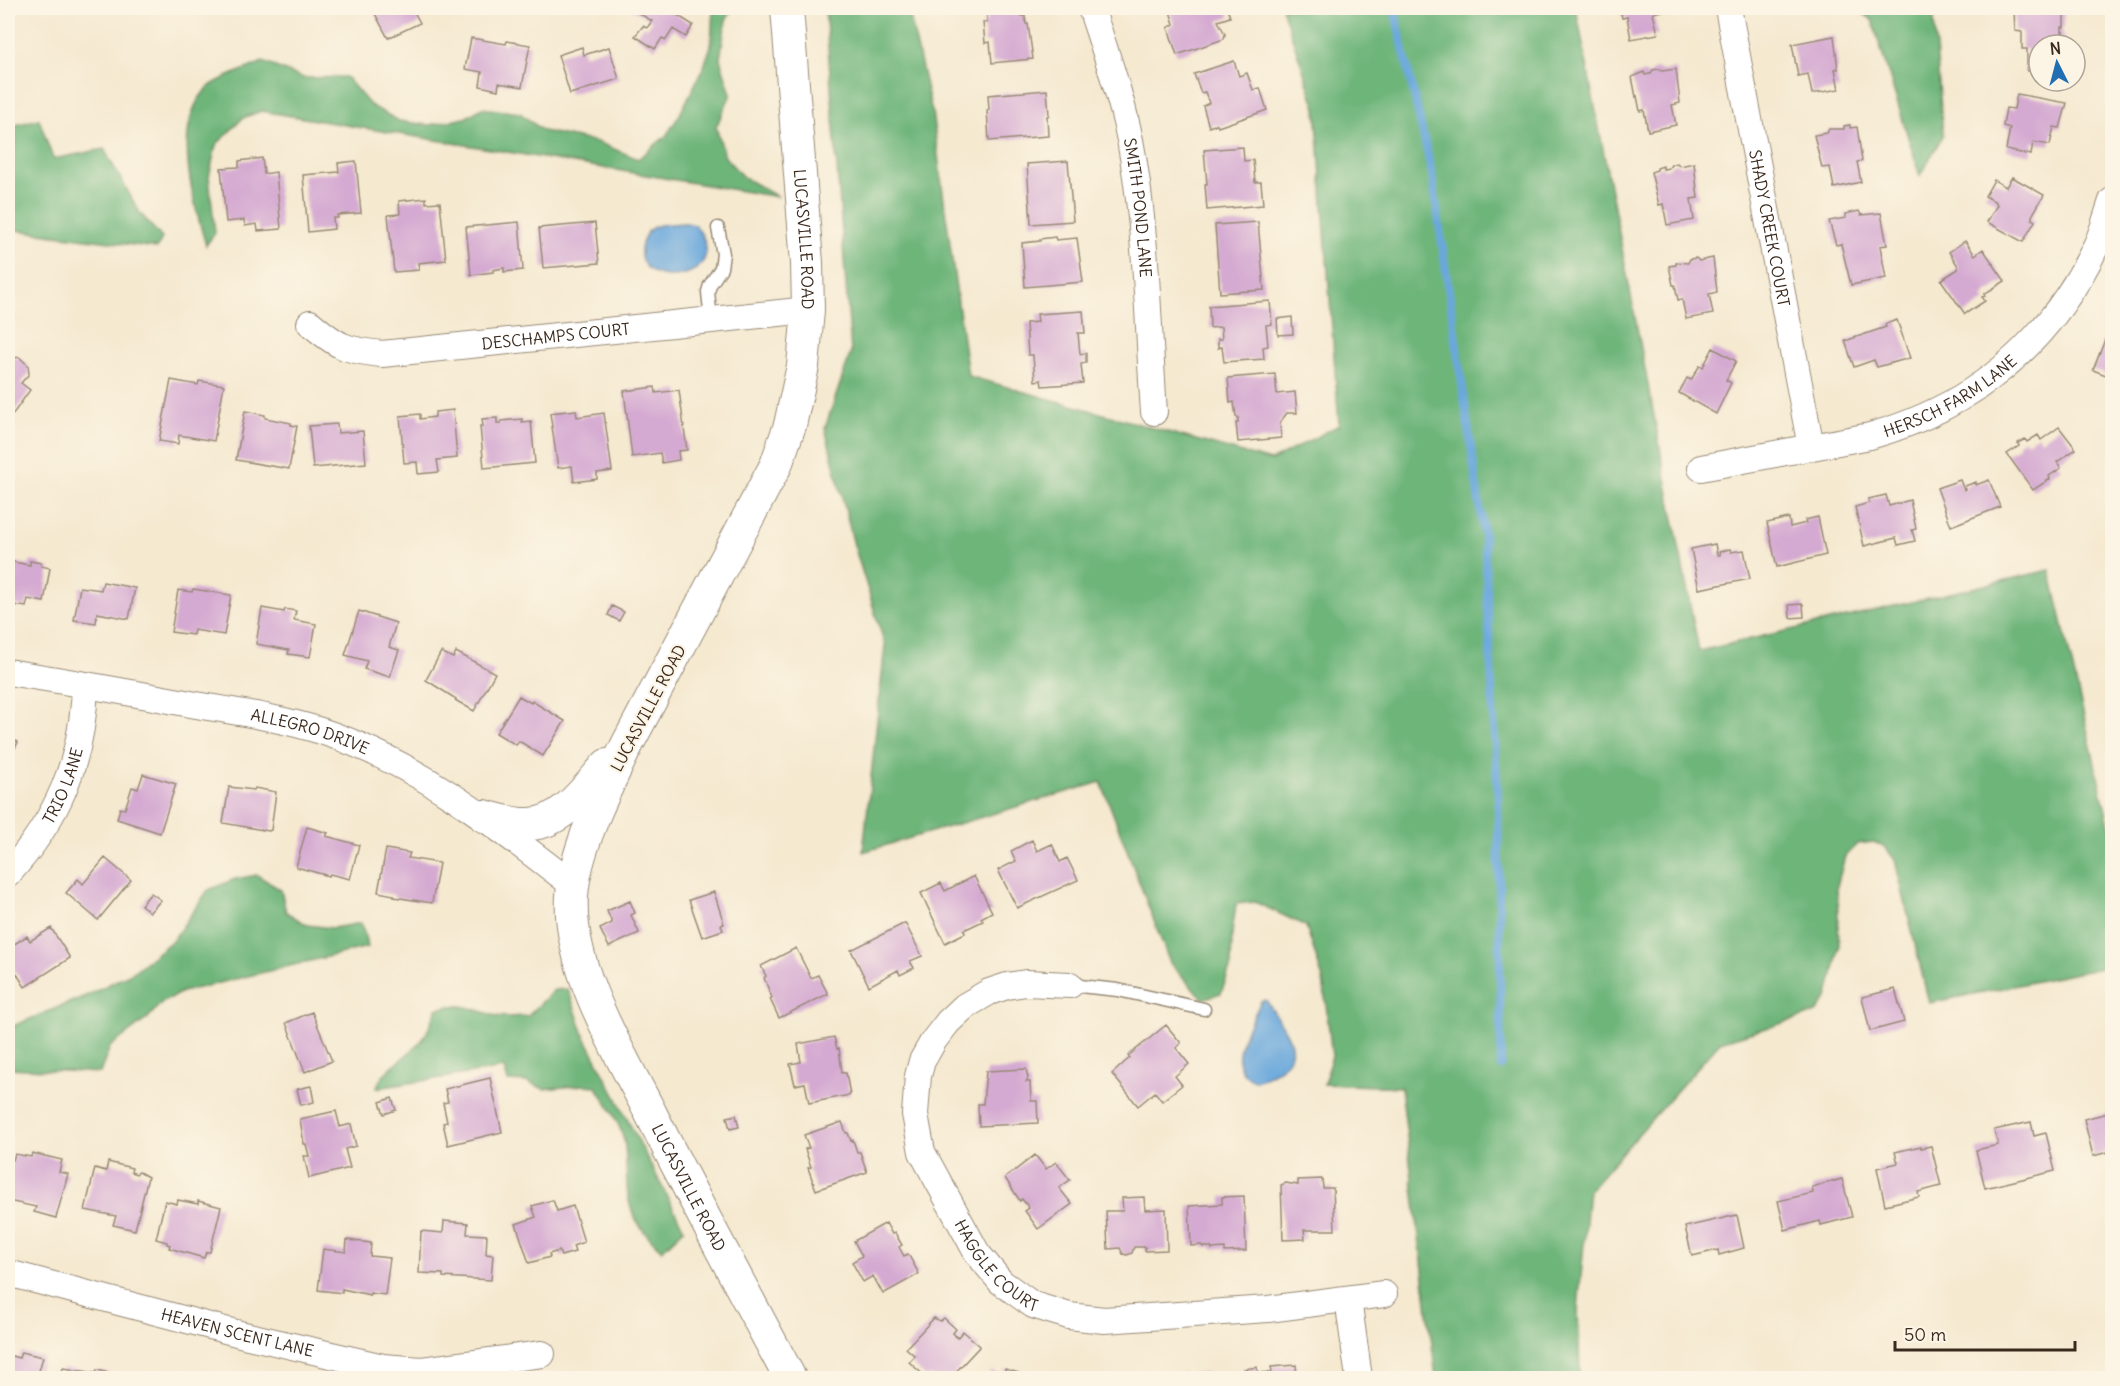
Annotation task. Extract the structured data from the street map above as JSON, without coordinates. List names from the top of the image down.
{
  "streets": {
    "street": [
      "SMITH POND LANE",
      "SHADY CREEK COURT",
      "LUCASVILLE ROAD",
      "DESCHAMPS COURT",
      "HERSCH FARM LANE",
      "ALLEGRO DRIVE",
      "TRIO LANE",
      "HAGGLE COURT",
      "HEAVEN SCENT LANE"
    ]
  },
  "crossings": [
    ["SHADY CREEK COURT", "HERSCH FARM LANE"],
    ["LUCASVILLE ROAD", "DESCHAMPS COURT"],
    ["LUCASVILLE ROAD", "ALLEGRO DRIVE"],
    ["ALLEGRO DRIVE", "TRIO LANE"]
  ],
  "scale_bar": "50 m",
  "north": "top"
}
